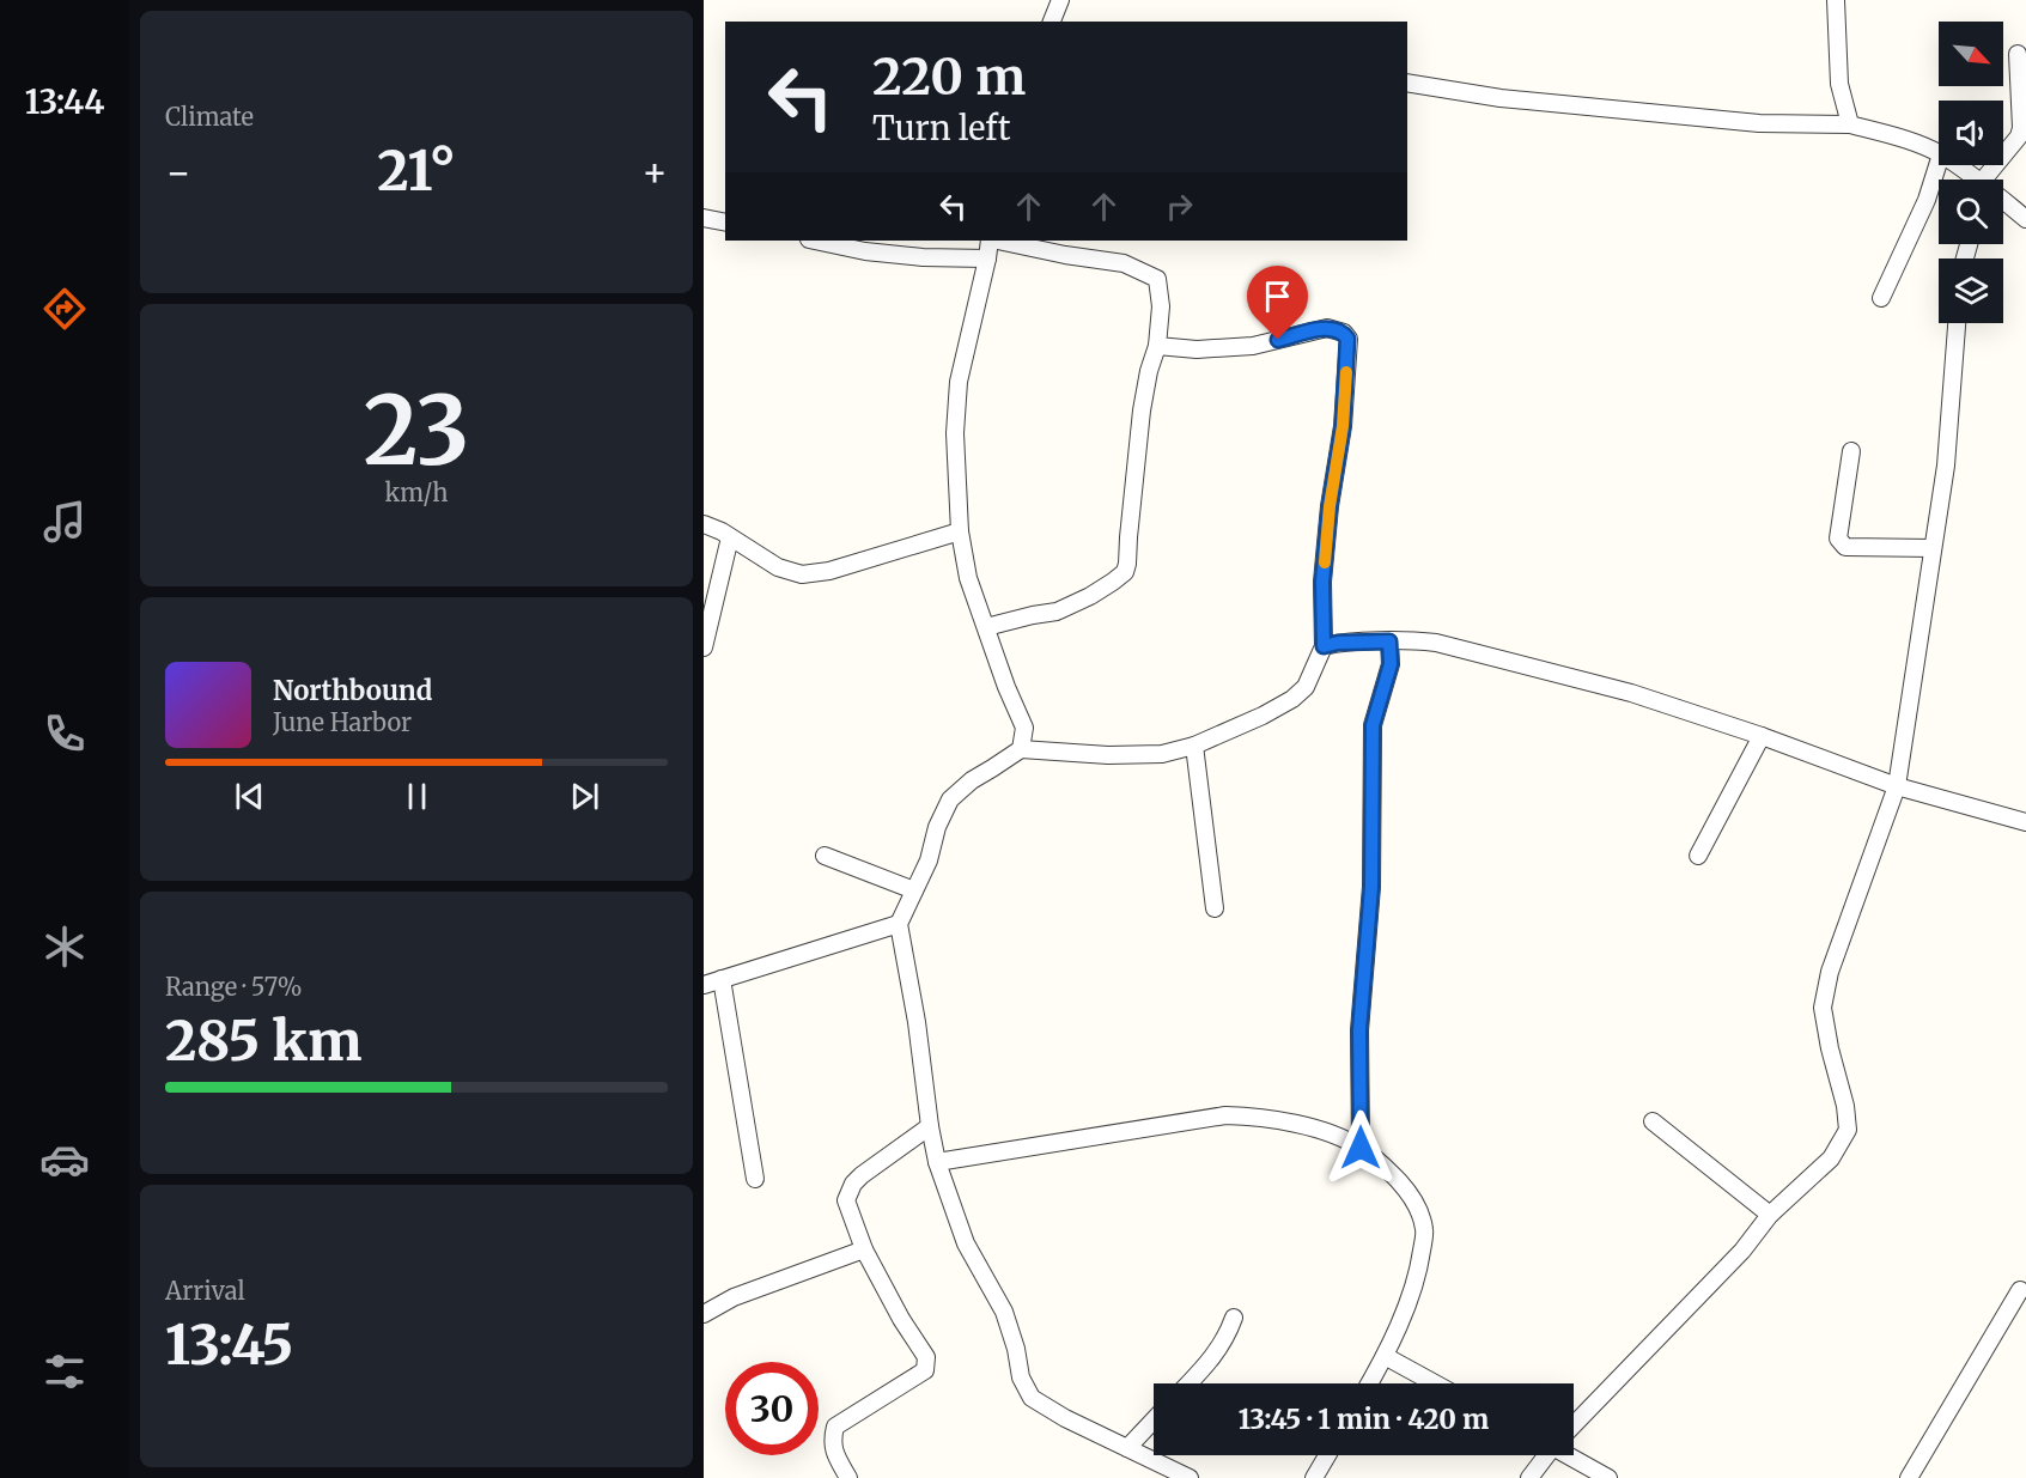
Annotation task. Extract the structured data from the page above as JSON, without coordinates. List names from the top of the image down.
{
  "north": "bottom right",
  "page": {
    "tabs": "13:44",
    "tile": [
      "Climate",
      ["23", "km/h"],
      ["Range · 57%", "285 km"],
      ["Arrival", "13:45"]
    ],
    "turn": ["220 m", "Turn left"],
    "heat": ["−", "21°", "+"],
    "song": ["Northbound", "June Harbor"],
    "limit": "30",
    "trip": "13:45 · 1 min · 420 m"
  }
}
